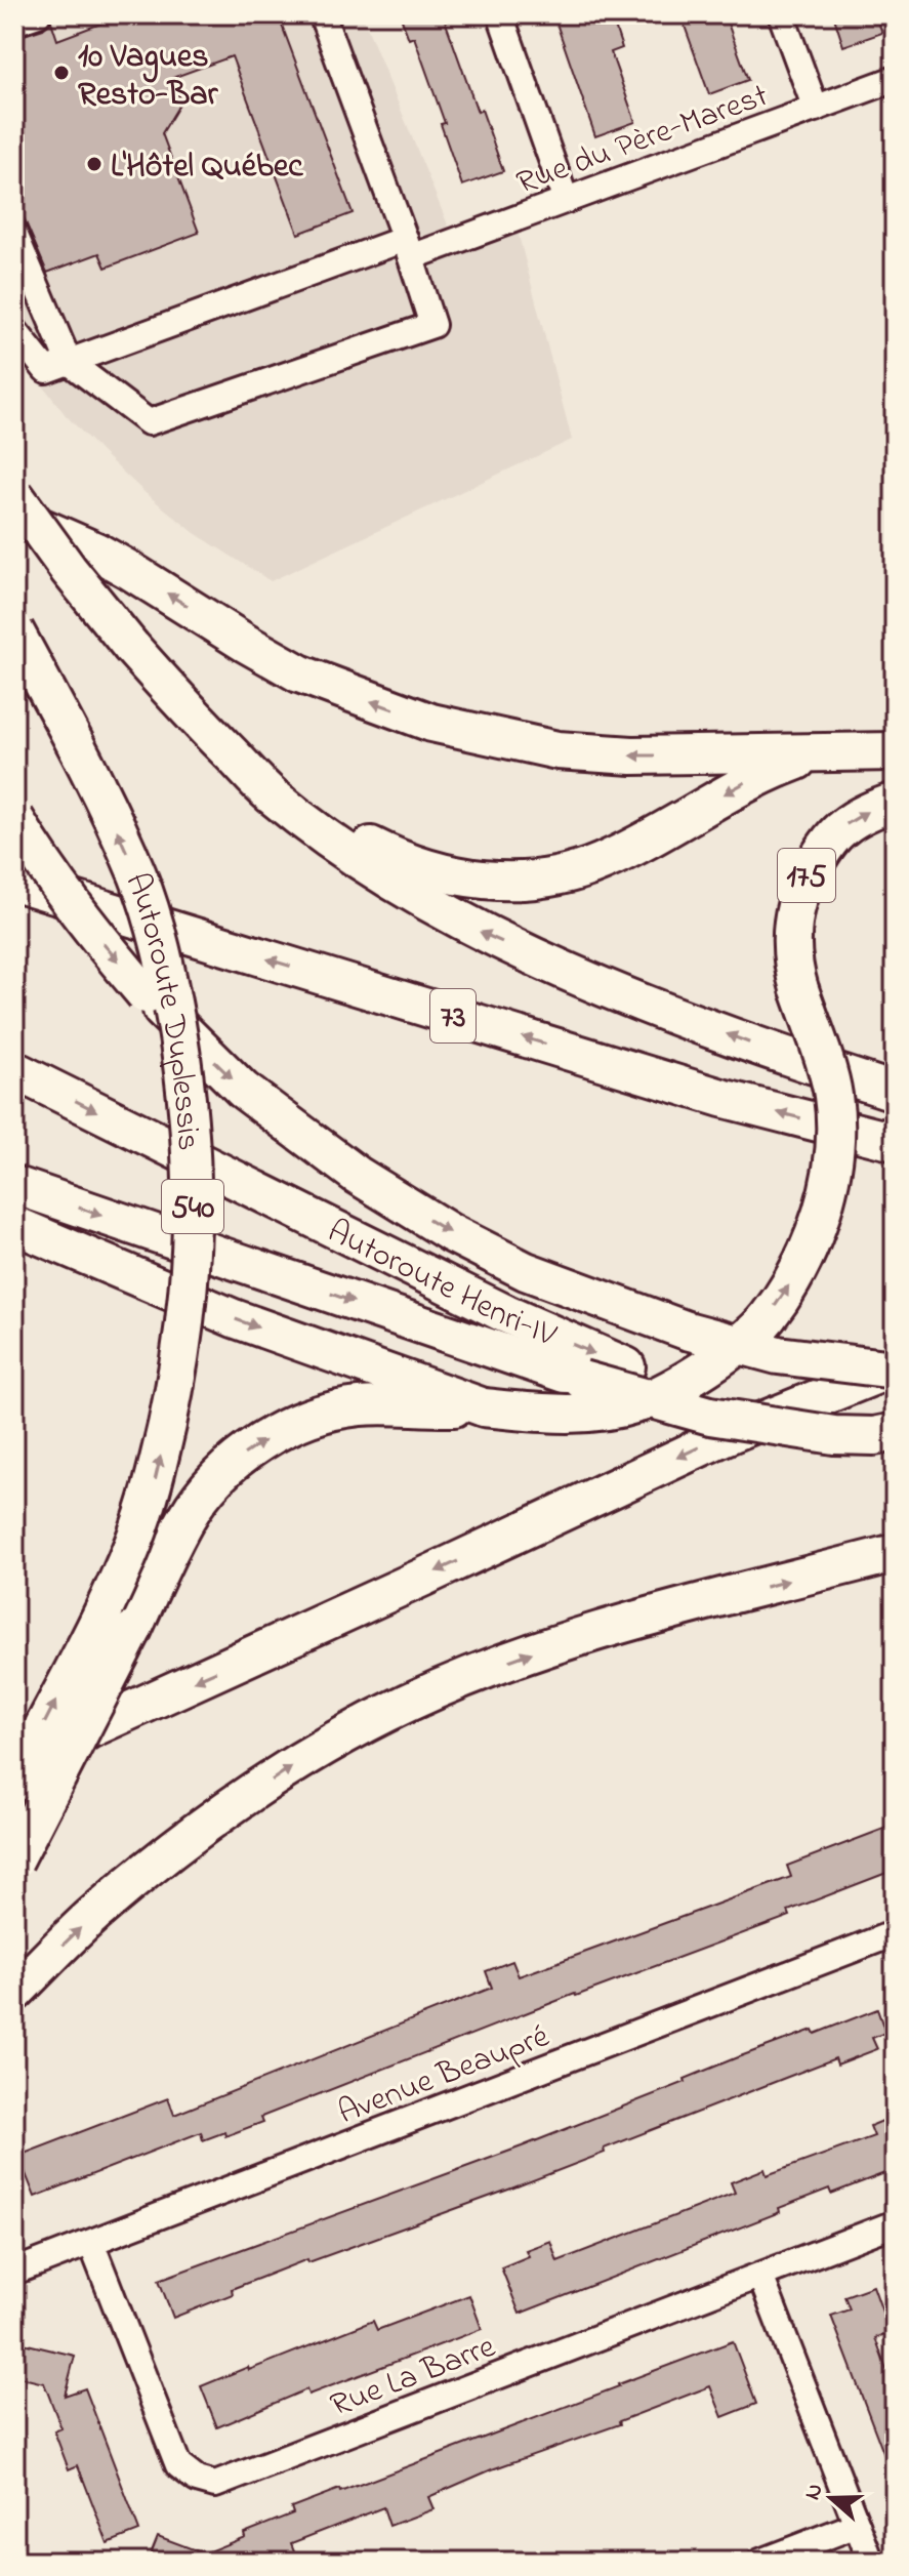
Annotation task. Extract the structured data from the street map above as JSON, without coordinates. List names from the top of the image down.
{
  "streets": {
    "highway": [
      "175",
      "Autoroute Duplessis",
      "73",
      "540",
      "Autoroute Henri-IV"
    ],
    "street": ["Rue du Père-Marest", "Avenue Beaupré", "Rue La Barre"]
  },
  "crossings": [
    ["Avenue Beaupré", "Rue La Barre"]
  ],
  "one_way": ["Autoroute Duplessis"],
  "places": ["10 Vagues Resto-Bar", "L'Hôtel Québec"],
  "north": "left"
}
